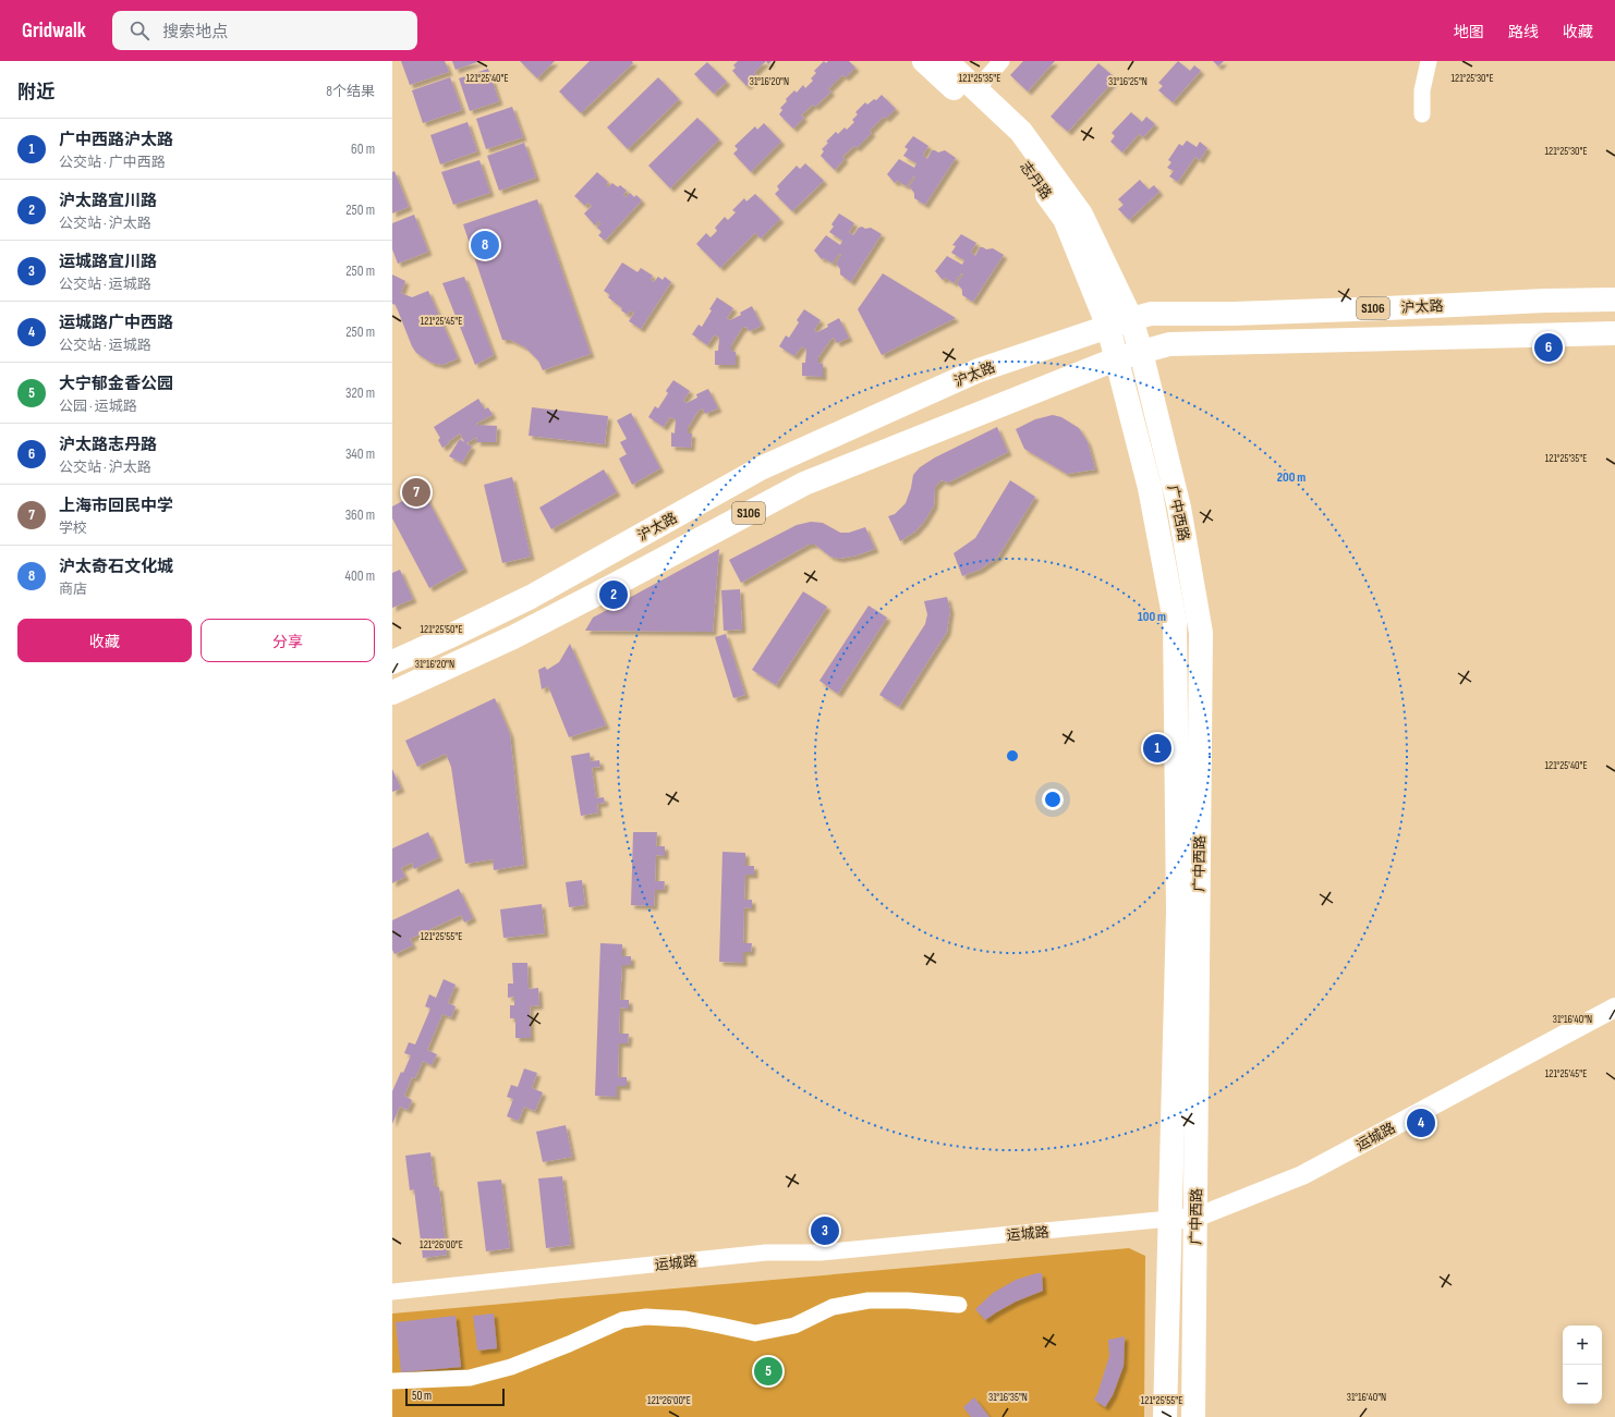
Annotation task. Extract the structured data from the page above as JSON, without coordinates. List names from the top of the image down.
{
  "streets": {
    "main road": [
      "志丹路",
      "沪太路",
      "S106",
      "广中西路"
    ],
    "street": ["运城路"]
  },
  "crossings": [
    ["志丹路", "沪太路"],
    ["志丹路", "广中西路"],
    ["沪太路", "广中西路"],
    ["S106", "广中西路"],
    ["广中西路", "运城路"]
  ],
  "scale_bar": "50 m",
  "page": {
    "header": "Gridwalk",
    "search": "搜索地点",
    "nav": ["地图", "路线", "收藏"],
    "heading": ["附近", "8个结果"],
    "list": [
      {
        "mark": "1",
        "name": "广中西路沪太路",
        "note": "公交站 · 广中西路",
        "value": "60 m"
      },
      {
        "mark": "2",
        "name": "沪太路宜川路",
        "note": "公交站 · 沪太路",
        "value": "250 m"
      },
      {
        "mark": "3",
        "name": "运城路宜川路",
        "note": "公交站 · 运城路",
        "value": "250 m"
      },
      {
        "mark": "4",
        "name": "运城路广中西路",
        "note": "公交站 · 运城路",
        "value": "250 m"
      },
      {
        "mark": "5",
        "name": "大宁郁金香公园",
        "note": "公园 · 运城路",
        "value": "320 m"
      },
      {
        "mark": "6",
        "name": "沪太路志丹路",
        "note": "公交站 · 沪太路",
        "value": "340 m"
      },
      {
        "mark": "7",
        "name": "上海市回民中学",
        "note": "学校",
        "value": "360 m"
      },
      {
        "mark": "8",
        "name": "沪太奇石文化城",
        "note": "商店",
        "value": "400 m"
      }
    ],
    "pins": [
      "8",
      "6",
      "7",
      "2",
      "1",
      "4",
      "3",
      "5"
    ],
    "buttons": ["收藏", "分享"],
    "map_buttons": ["+", "−"],
    "scale": "50 m"
  },
  "coordinates": [
    "121°25'35\"E",
    "121°25'30\"E",
    "121°25'40\"E",
    "31°16'20\"N",
    "31°16'25\"N",
    "121°25'45\"E",
    "121°25'50\"E",
    "121°25'55\"E",
    "31°16'40\"N",
    "121°26'00\"E",
    "31°16'35\"N"
  ],
  "rings": ["200 m", "100 m"]
}
